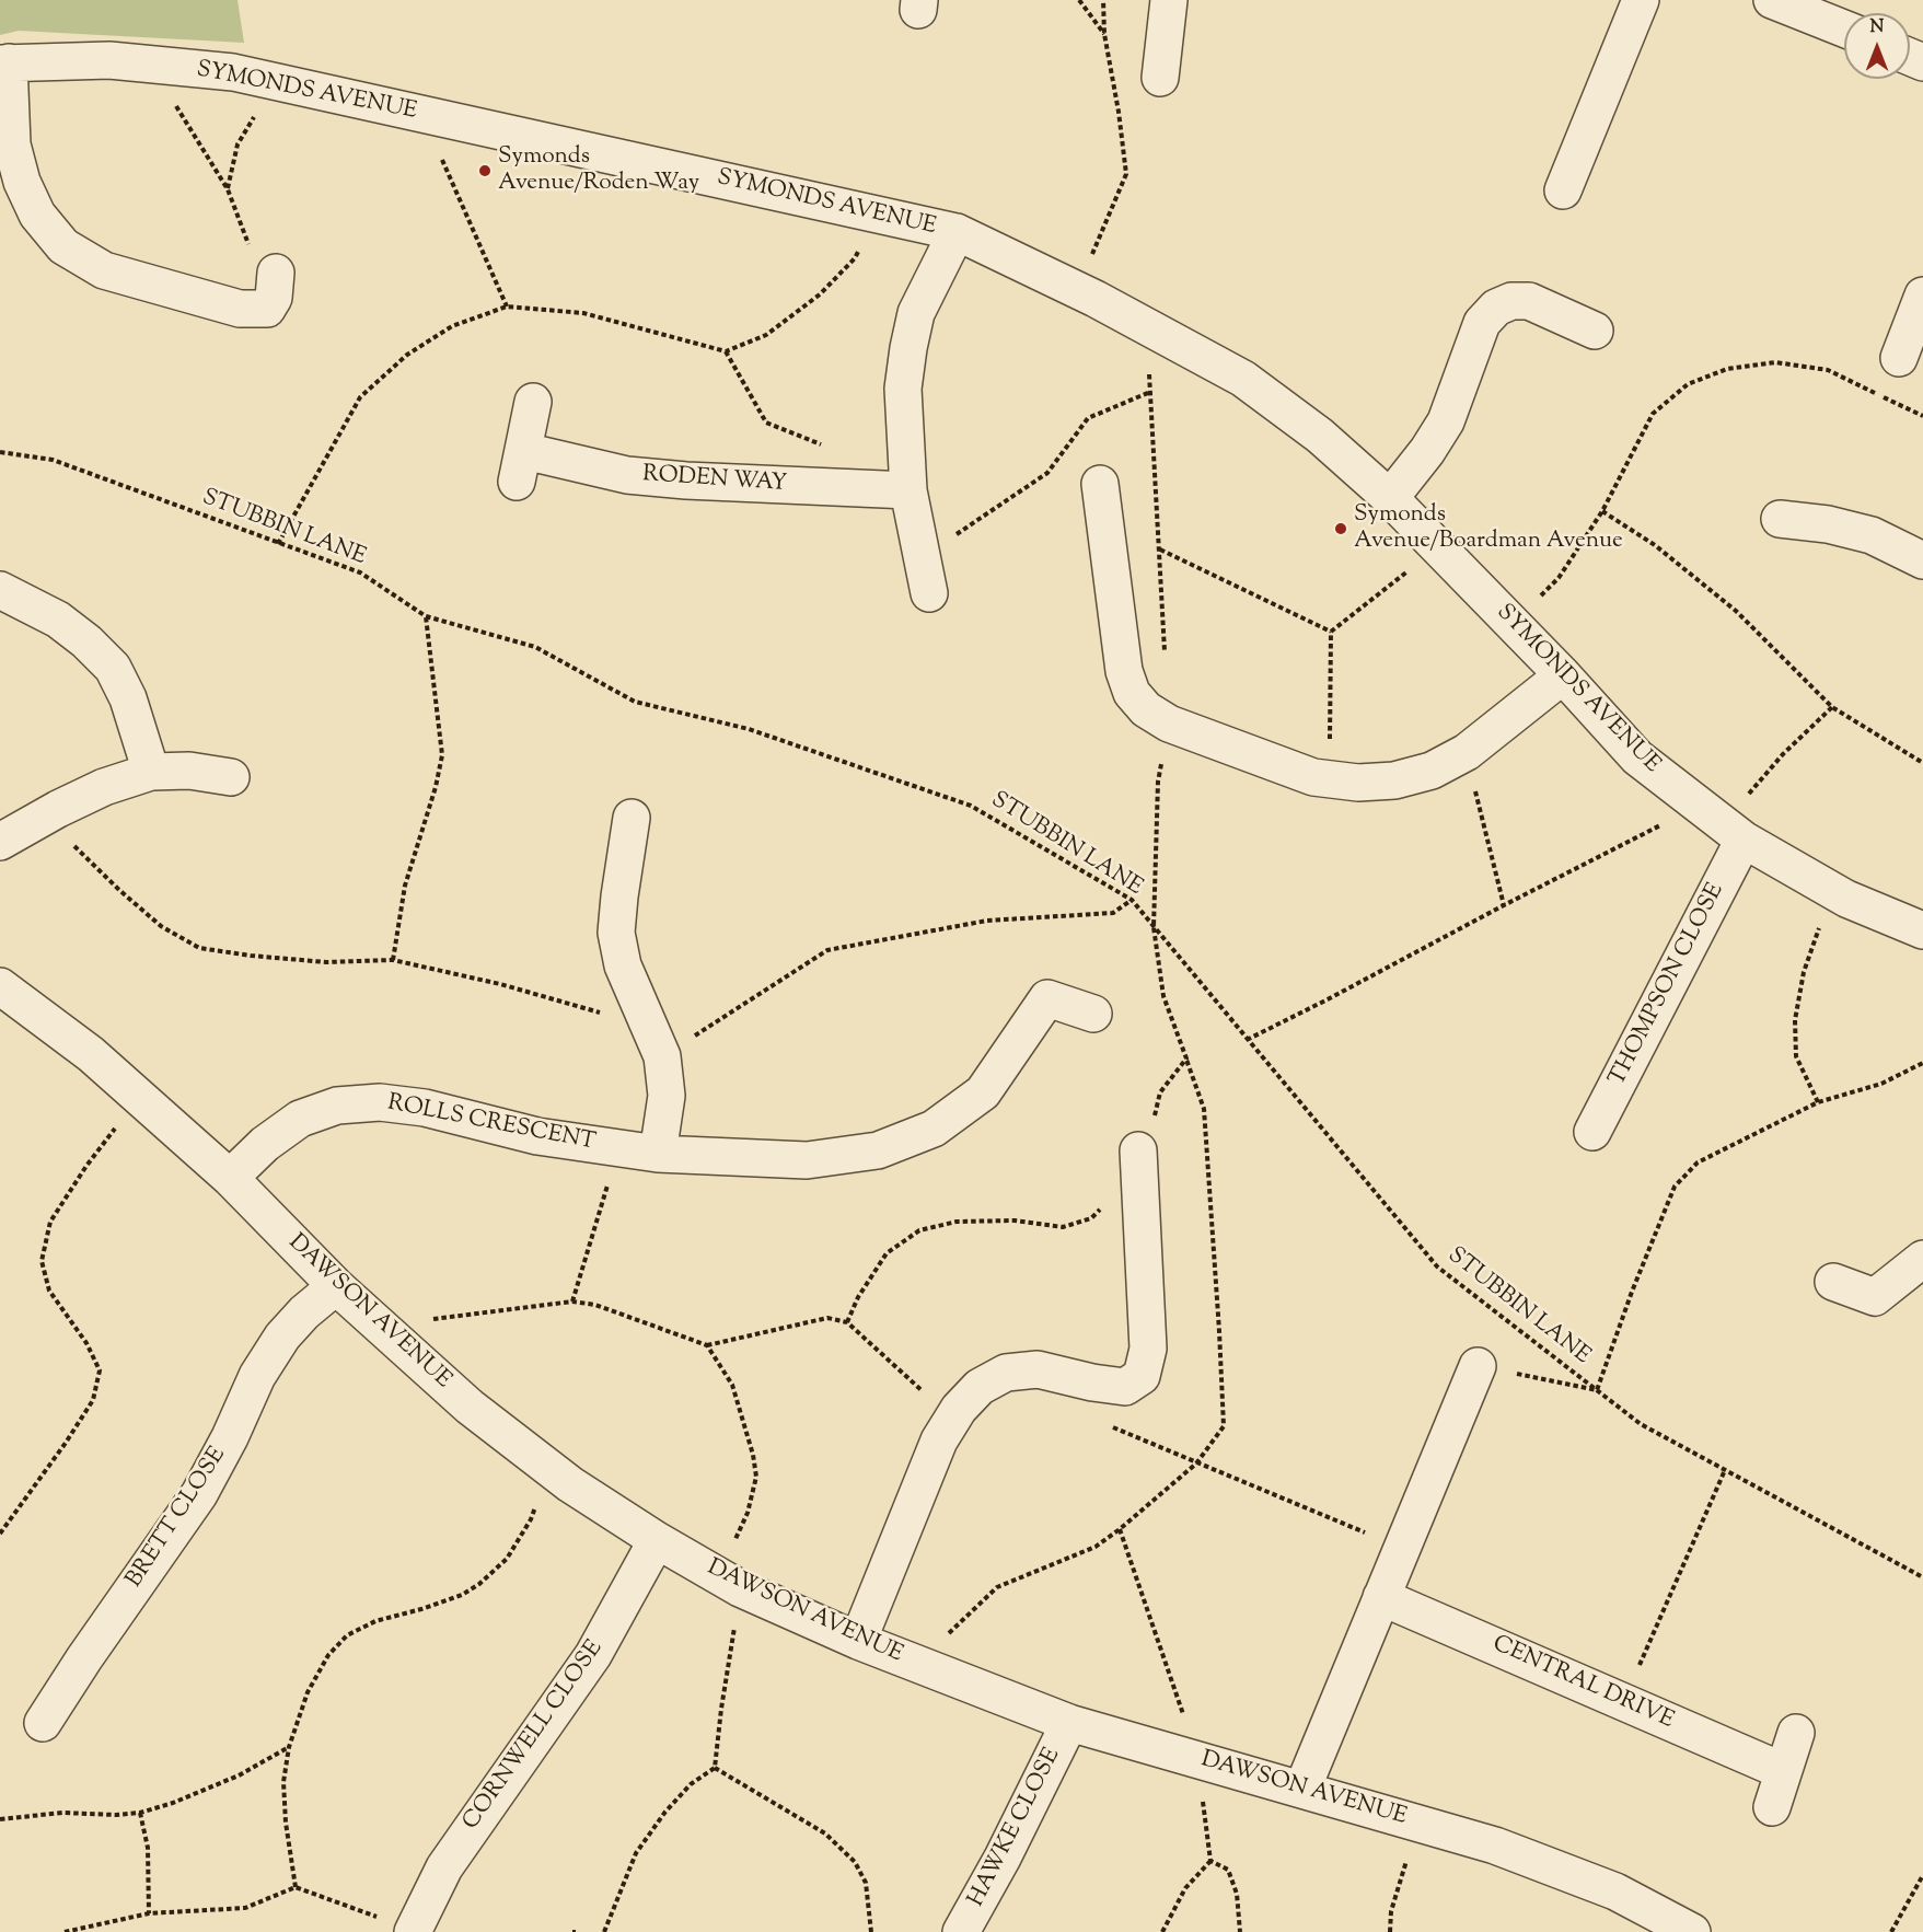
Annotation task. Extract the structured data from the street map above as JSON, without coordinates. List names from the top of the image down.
{
  "streets": {
    "street": [
      "SYMONDS AVENUE",
      "RODEN WAY",
      "THOMPSON CLOSE",
      "ROLLS CRESCENT",
      "DAWSON AVENUE",
      "BRETT CLOSE",
      "CENTRAL DRIVE",
      "CORNWELL CLOSE",
      "HAWKE CLOSE"
    ],
    "path": ["STUBBIN LANE"]
  },
  "crossings": [
    ["SYMONDS AVENUE", "THOMPSON CLOSE"],
    ["ROLLS CRESCENT", "DAWSON AVENUE"],
    ["DAWSON AVENUE", "BRETT CLOSE"],
    ["DAWSON AVENUE", "CORNWELL CLOSE"],
    ["DAWSON AVENUE", "HAWKE CLOSE"]
  ],
  "places": ["Symonds Avenue/Roden Way", "Symonds Avenue/Boardman Avenue"],
  "north": "top"
}
